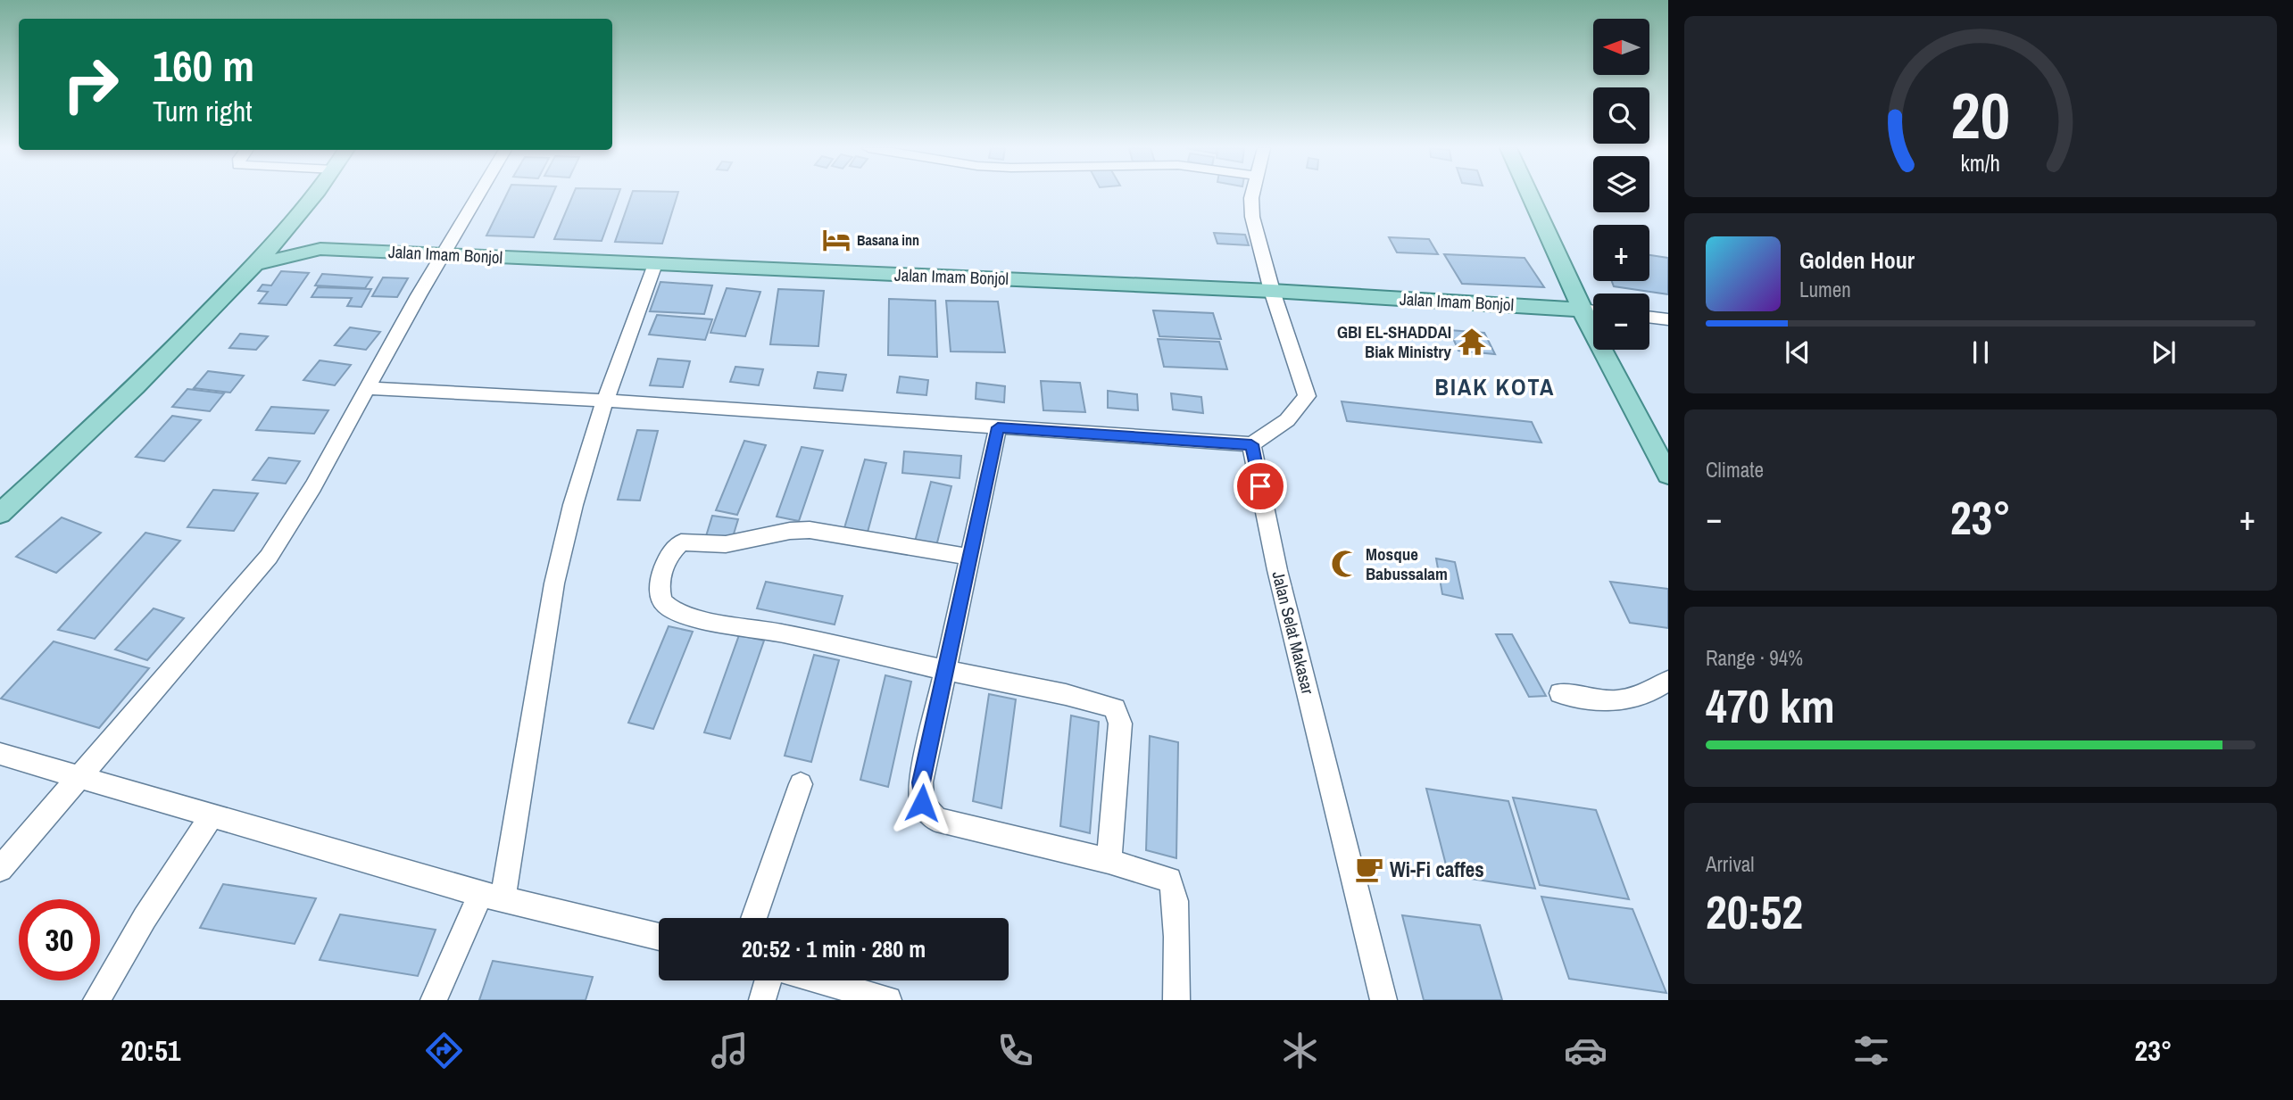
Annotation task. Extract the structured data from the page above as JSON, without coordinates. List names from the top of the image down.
{
  "streets": {
    "main road": ["Jalan Imam Bonjol"],
    "street": ["Jalan Selat Makasar"]
  },
  "districts": ["BIAK KOTA"],
  "places": {
    "hotel": ["Basana inn"],
    "temple": ["GBI EL-SHADDAI Biak Ministry"],
    "mosque": ["Mosque Babussalam"],
    "cafe": ["Wi-Fi caffes"]
  },
  "north": "left",
  "page": {
    "map_buttons": ["+", "−"],
    "turn": ["160 m", "Turn right"],
    "song": ["Golden Hour", "Lumen"],
    "tile": [
      "Climate",
      ["Range · 94%", "470 km"],
      ["Arrival", "20:52"]
    ],
    "heat": ["−", "23°", "+"],
    "limit": "30",
    "trip": "20:52 · 1 min · 280 m",
    "tabs": ["20:51", "23°"],
    "gauge": ["20", "km/h"]
  }
}
